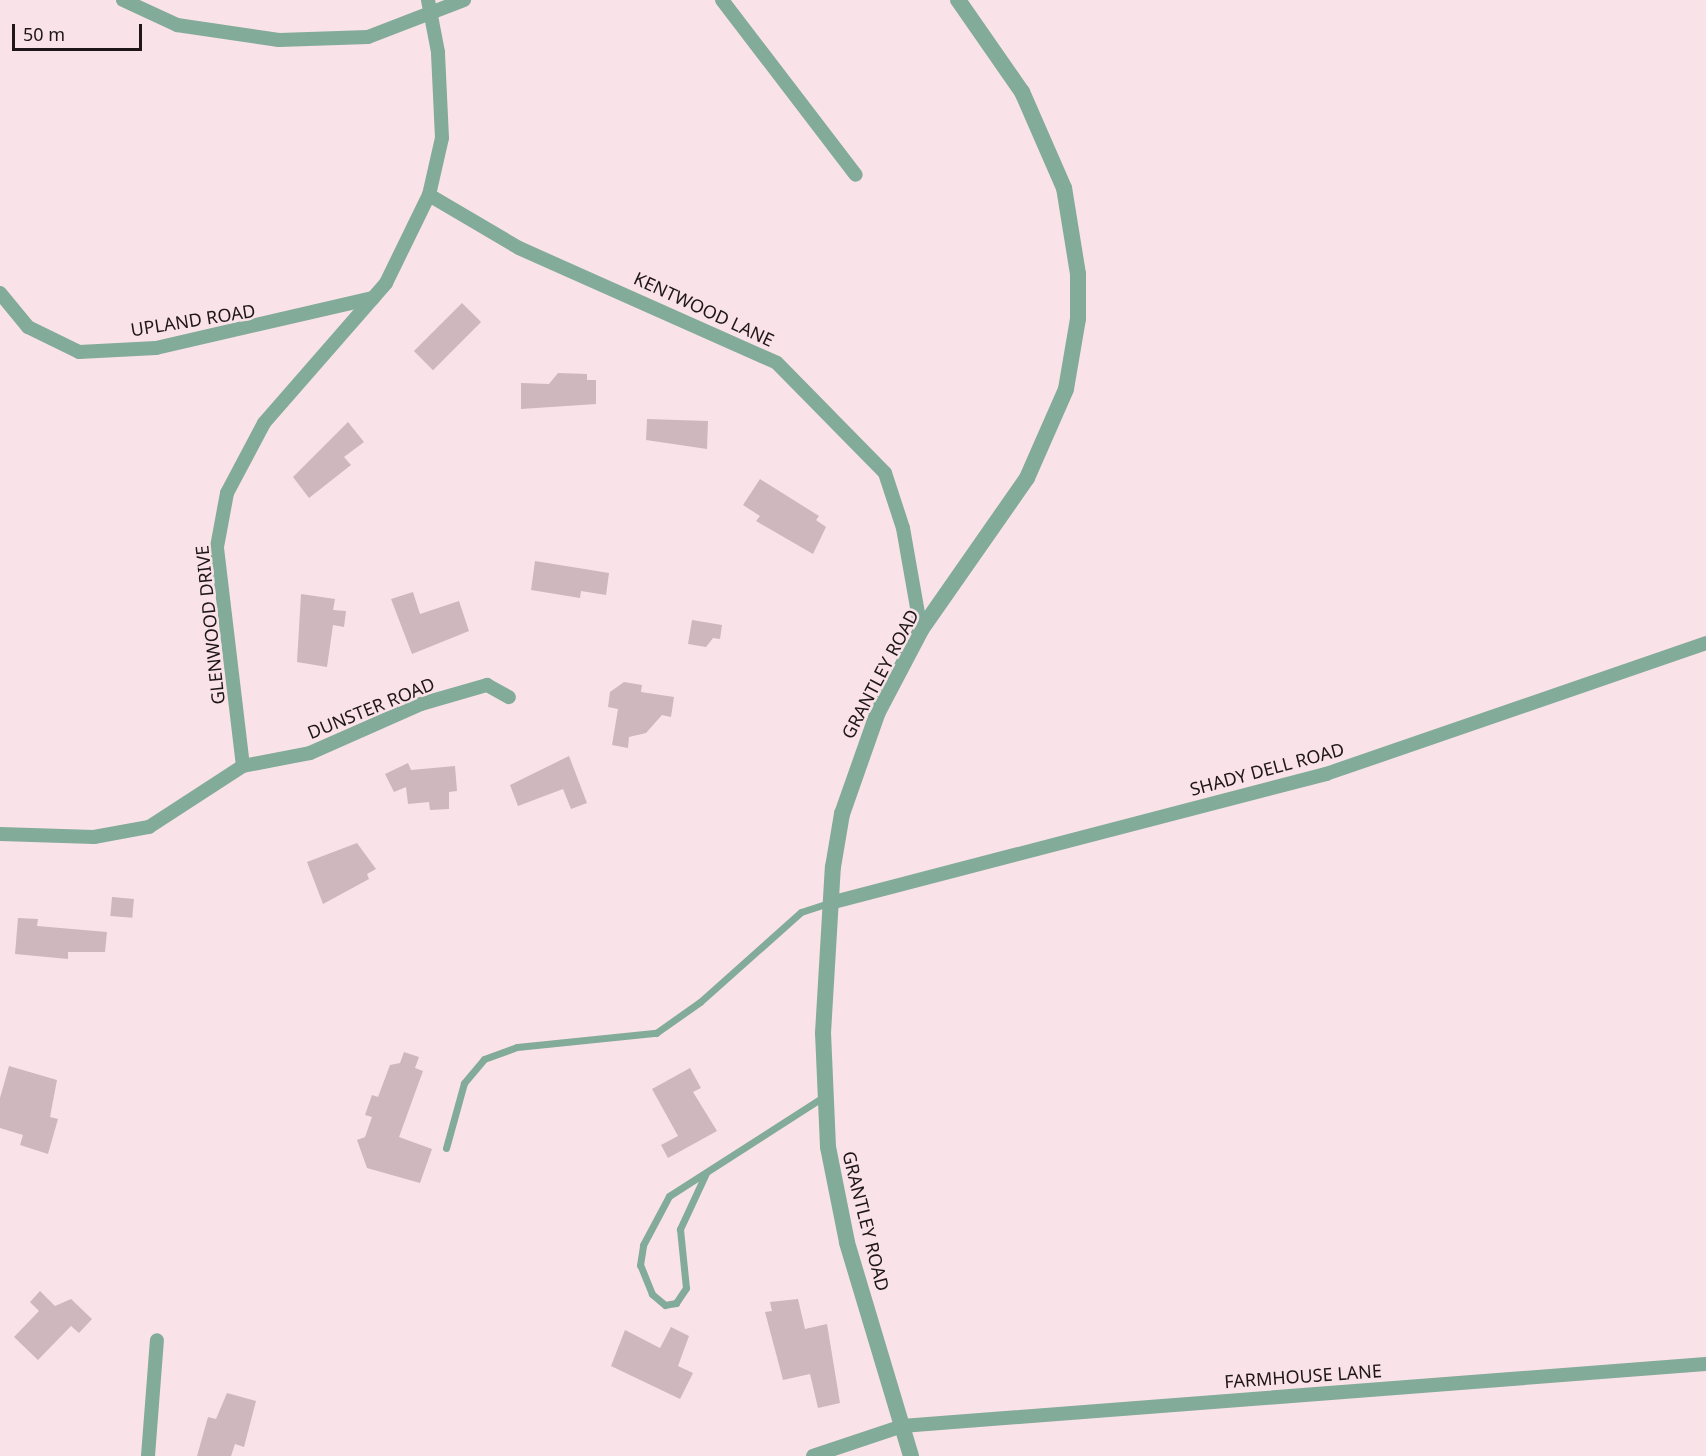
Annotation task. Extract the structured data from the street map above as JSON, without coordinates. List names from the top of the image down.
{
  "streets": {
    "street": [
      "KENTWOOD LANE",
      "UPLAND ROAD",
      "GLENWOOD DRIVE",
      "GRANTLEY ROAD",
      "DUNSTER ROAD",
      "SHADY DELL ROAD",
      "FARMHOUSE LANE"
    ]
  },
  "crossings": [
    ["KENTWOOD LANE", "GLENWOOD DRIVE"],
    ["KENTWOOD LANE", "GRANTLEY ROAD"],
    ["UPLAND ROAD", "GLENWOOD DRIVE"],
    ["GLENWOOD DRIVE", "DUNSTER ROAD"],
    ["GRANTLEY ROAD", "SHADY DELL ROAD"],
    ["GRANTLEY ROAD", "FARMHOUSE LANE"]
  ],
  "scale_bar": "50 m"
}
